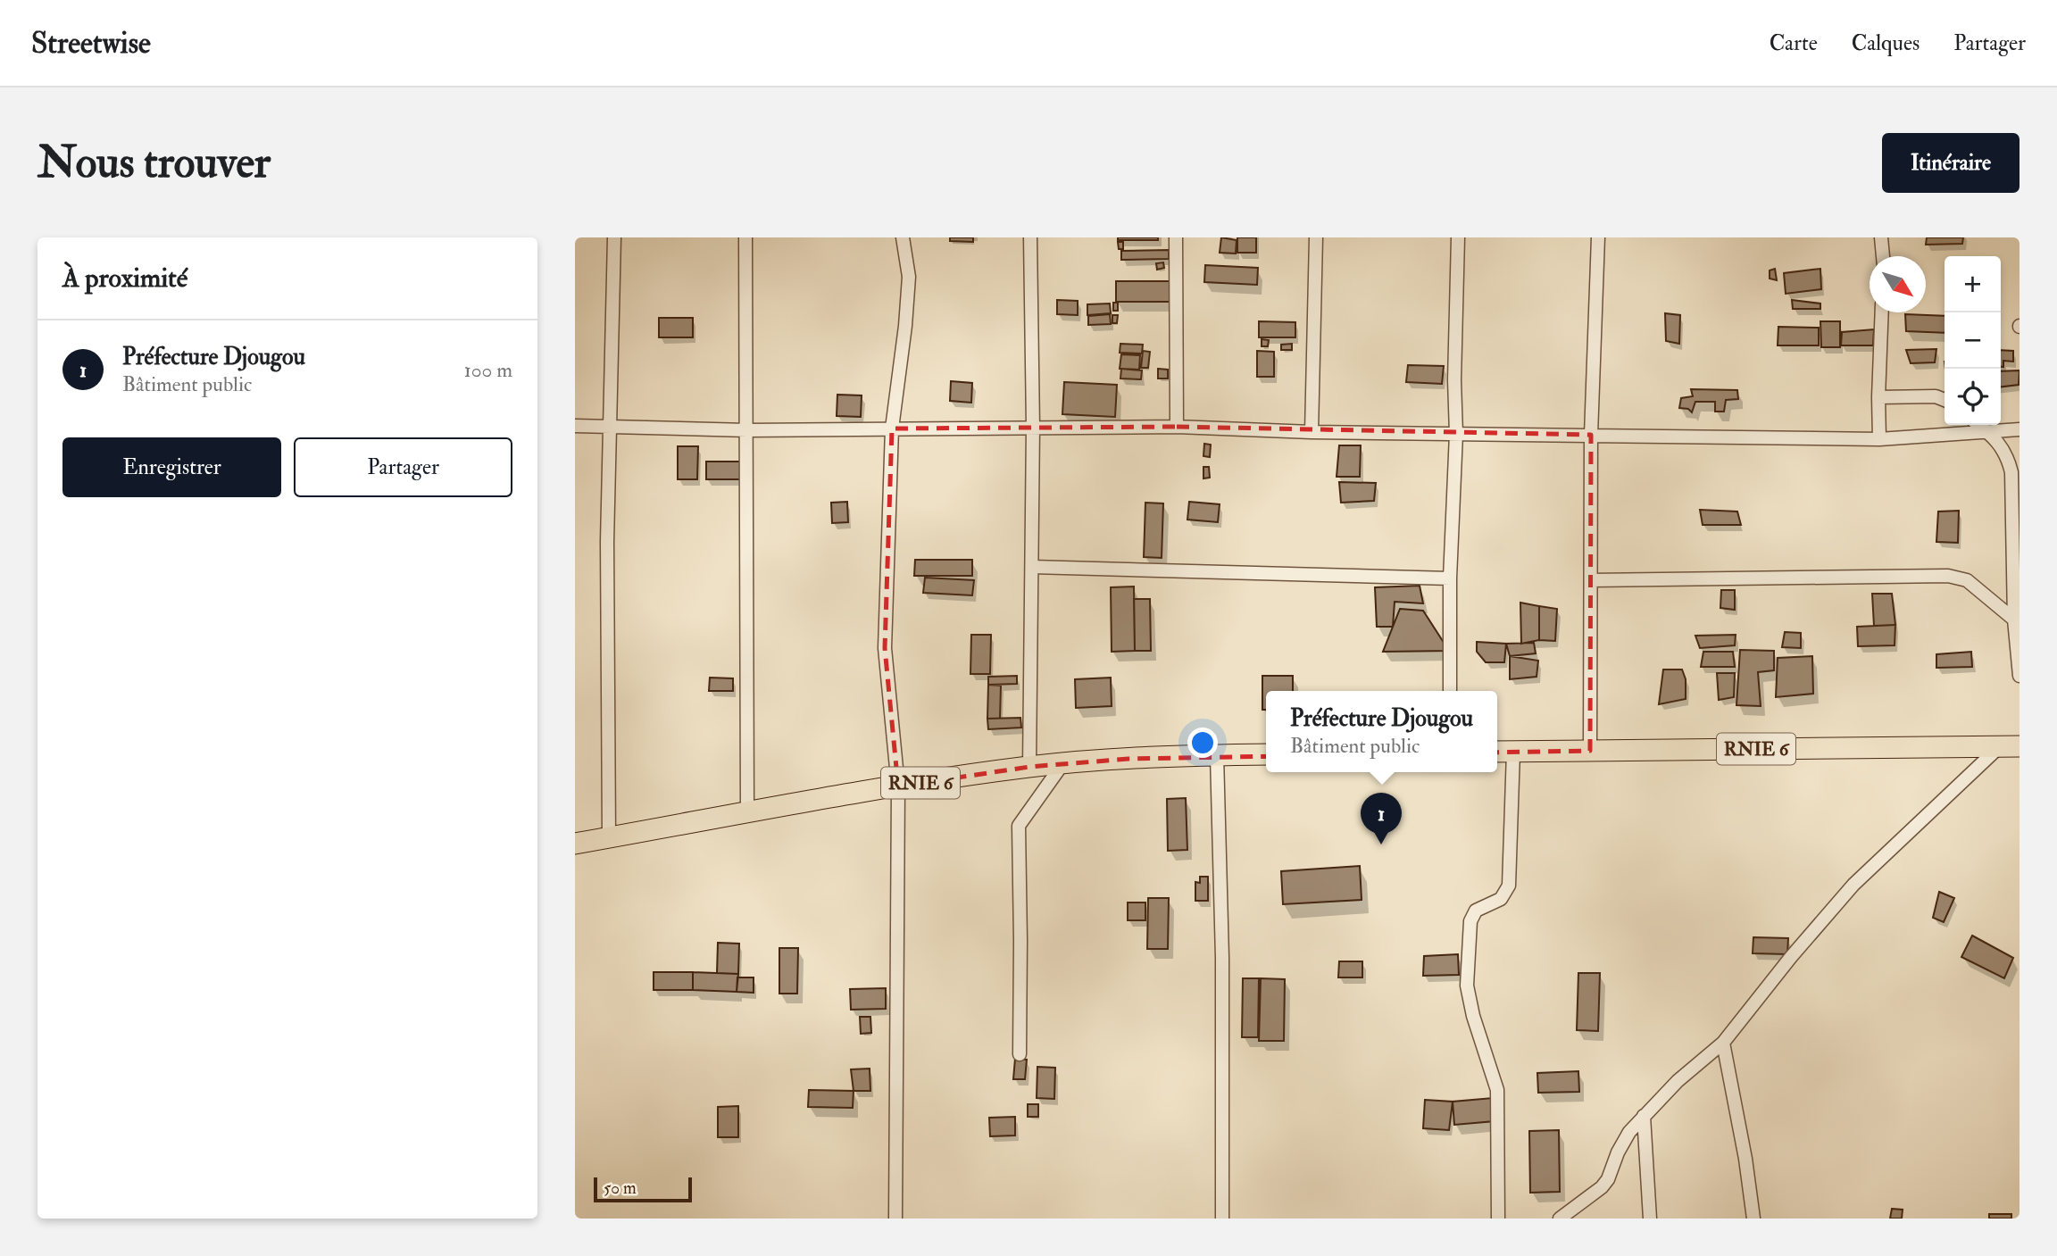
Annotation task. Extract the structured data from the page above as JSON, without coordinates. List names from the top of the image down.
{
  "streets": {
    "main road": ["RNIE 6"]
  },
  "scale_bar": "50 m",
  "north": "bottom right",
  "page": {
    "header": "Streetwise",
    "nav": ["Carte", "Calques", "Partager"],
    "buttons": [
      "Itinéraire",
      ["Enregistrer", "Partager"]
    ],
    "title": "Nous trouver",
    "heading": "À proximité",
    "map_buttons": ["+", "−"],
    "list": [
      {
        "mark": "1",
        "name": "Préfecture Djougou",
        "note": "Bâtiment public",
        "value": "100 m"
      }
    ],
    "popup": ["Préfecture Djougou", "Bâtiment public"],
    "pins": "1",
    "scale": "50 m"
  }
}
